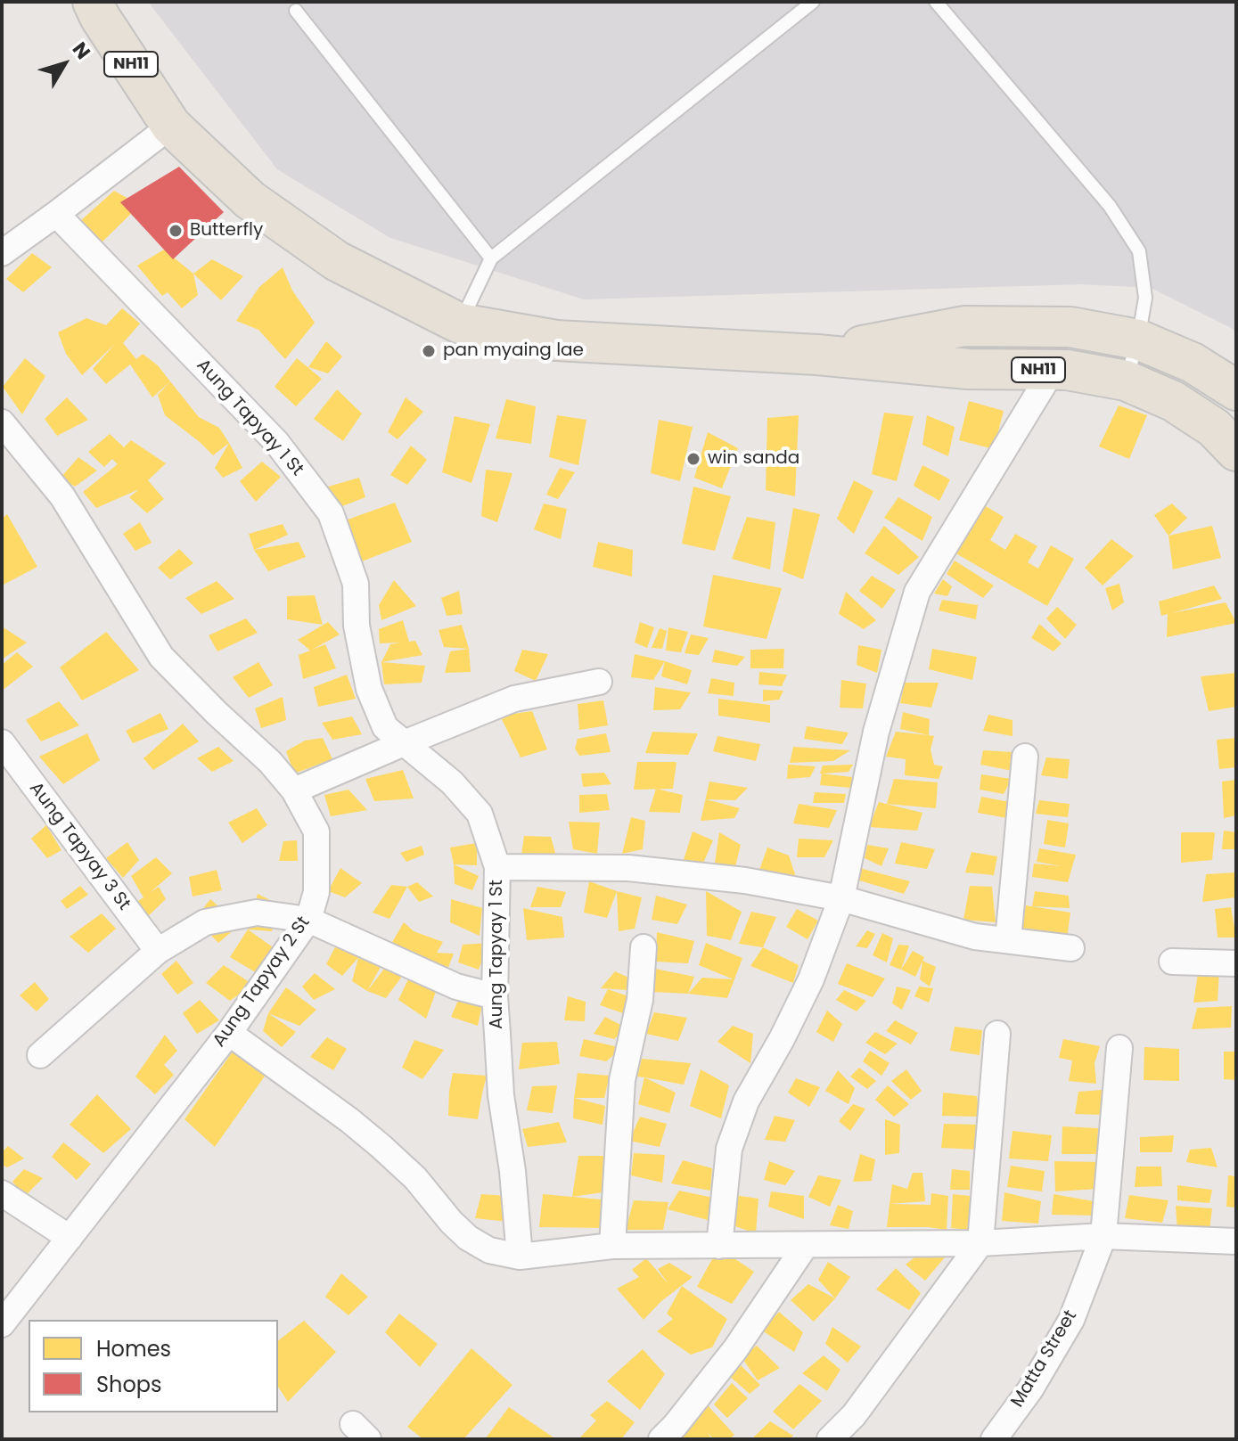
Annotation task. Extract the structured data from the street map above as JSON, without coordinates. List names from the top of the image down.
{
  "streets": {
    "highway": ["NH11"],
    "street": [
      "Aung Tapyay 1 St",
      "Aung Tapyay 3 St",
      "Aung Tapyay 2 St",
      "Matta Street"
    ]
  },
  "places": ["Butterfly", "pan myaing lae", "win sanda"],
  "legend": ["Homes", "Shops"],
  "north": "top right"
}
